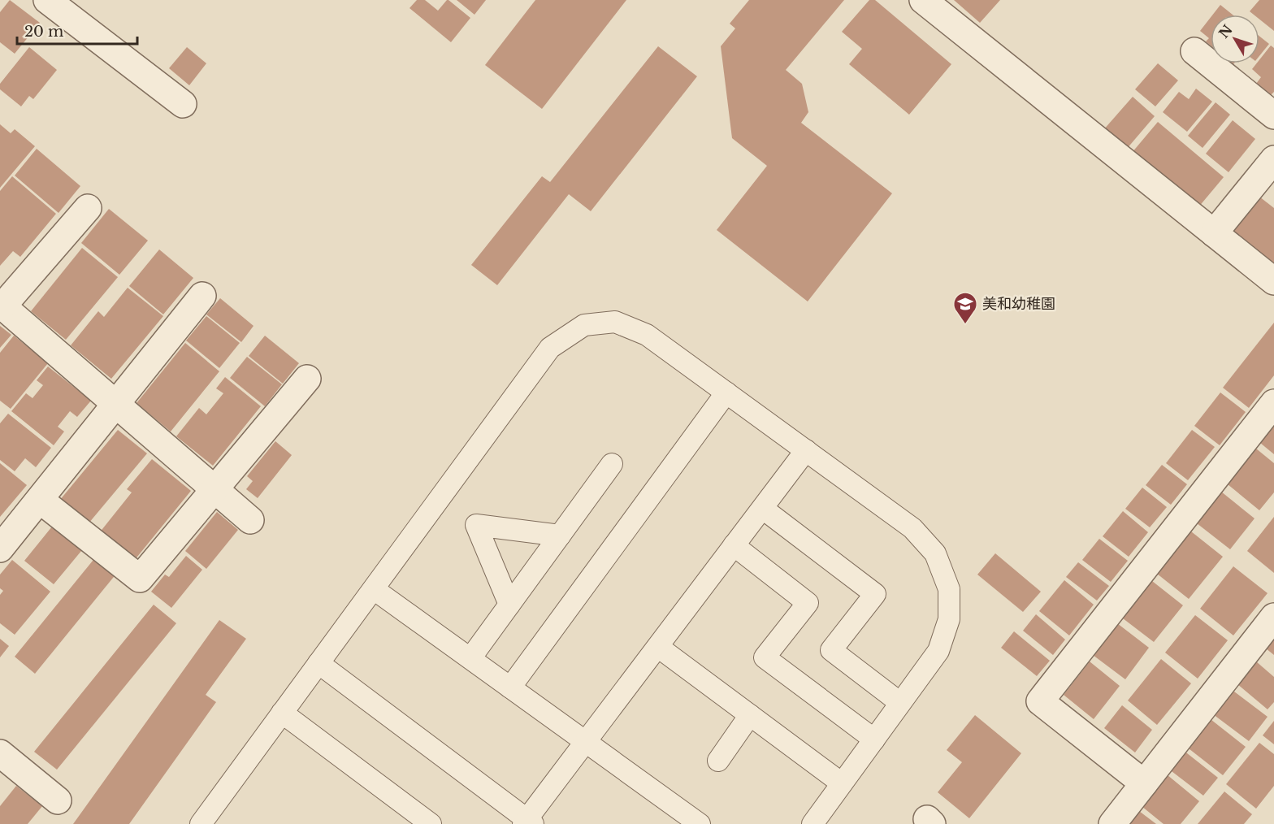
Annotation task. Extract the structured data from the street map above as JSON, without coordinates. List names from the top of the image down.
{
  "places": {
    "school or university": ["美和幼稚園"]
  },
  "scale_bar": "20 m",
  "north": "top left"
}
